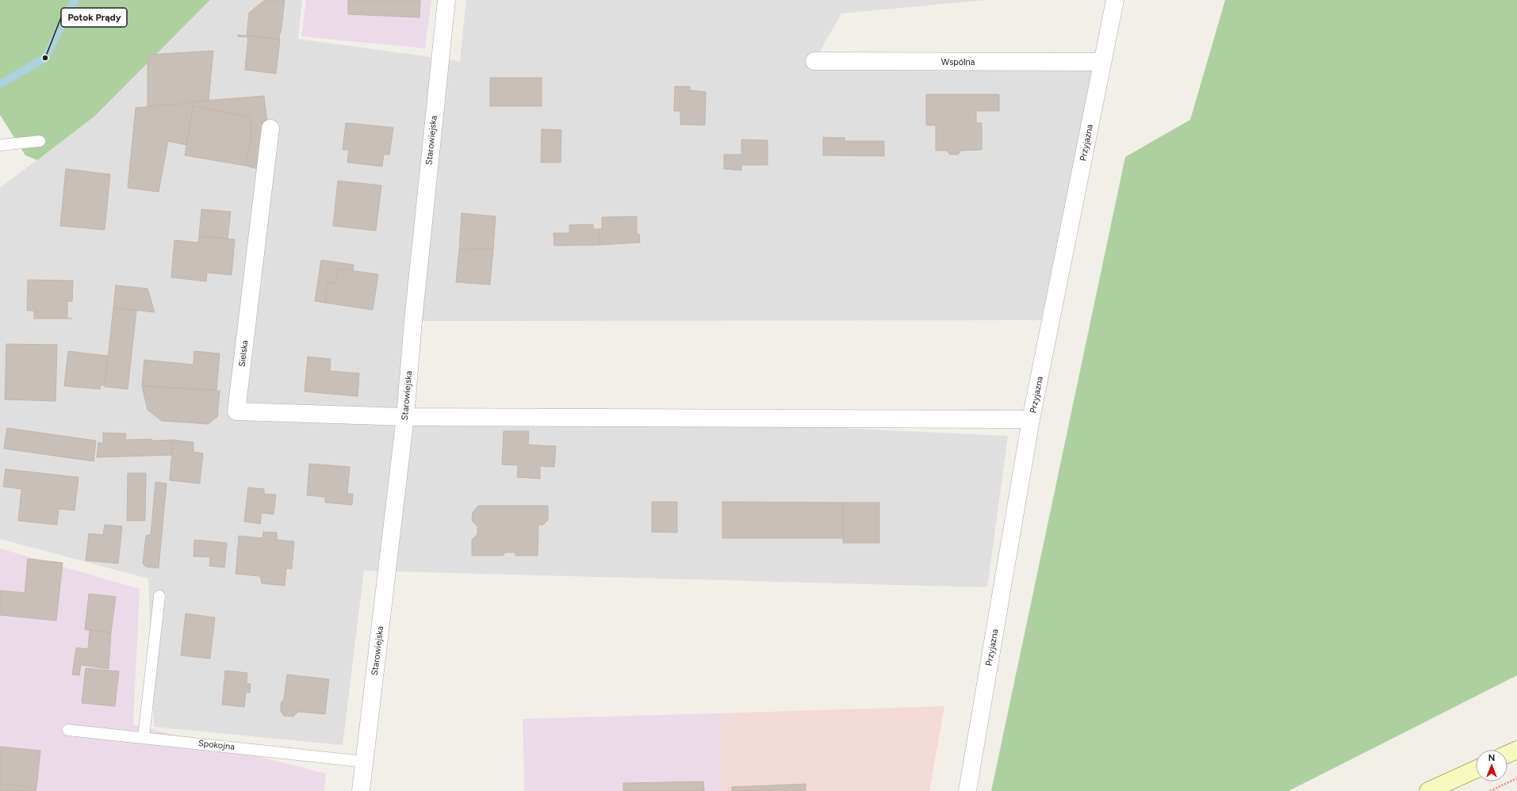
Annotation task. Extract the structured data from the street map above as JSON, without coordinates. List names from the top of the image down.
{
  "streets": {
    "street": [
      "Wspólna",
      "Starowiejska",
      "Przyjazna",
      "Sielska"
    ],
    "lane": ["Spokojna"]
  },
  "crossings": [
    ["Wspólna", "Przyjazna"],
    ["Starowiejska", "Sielska"],
    ["Starowiejska", "Spokojna"]
  ],
  "places": ["Potok Prądy"],
  "north": "top"
}
